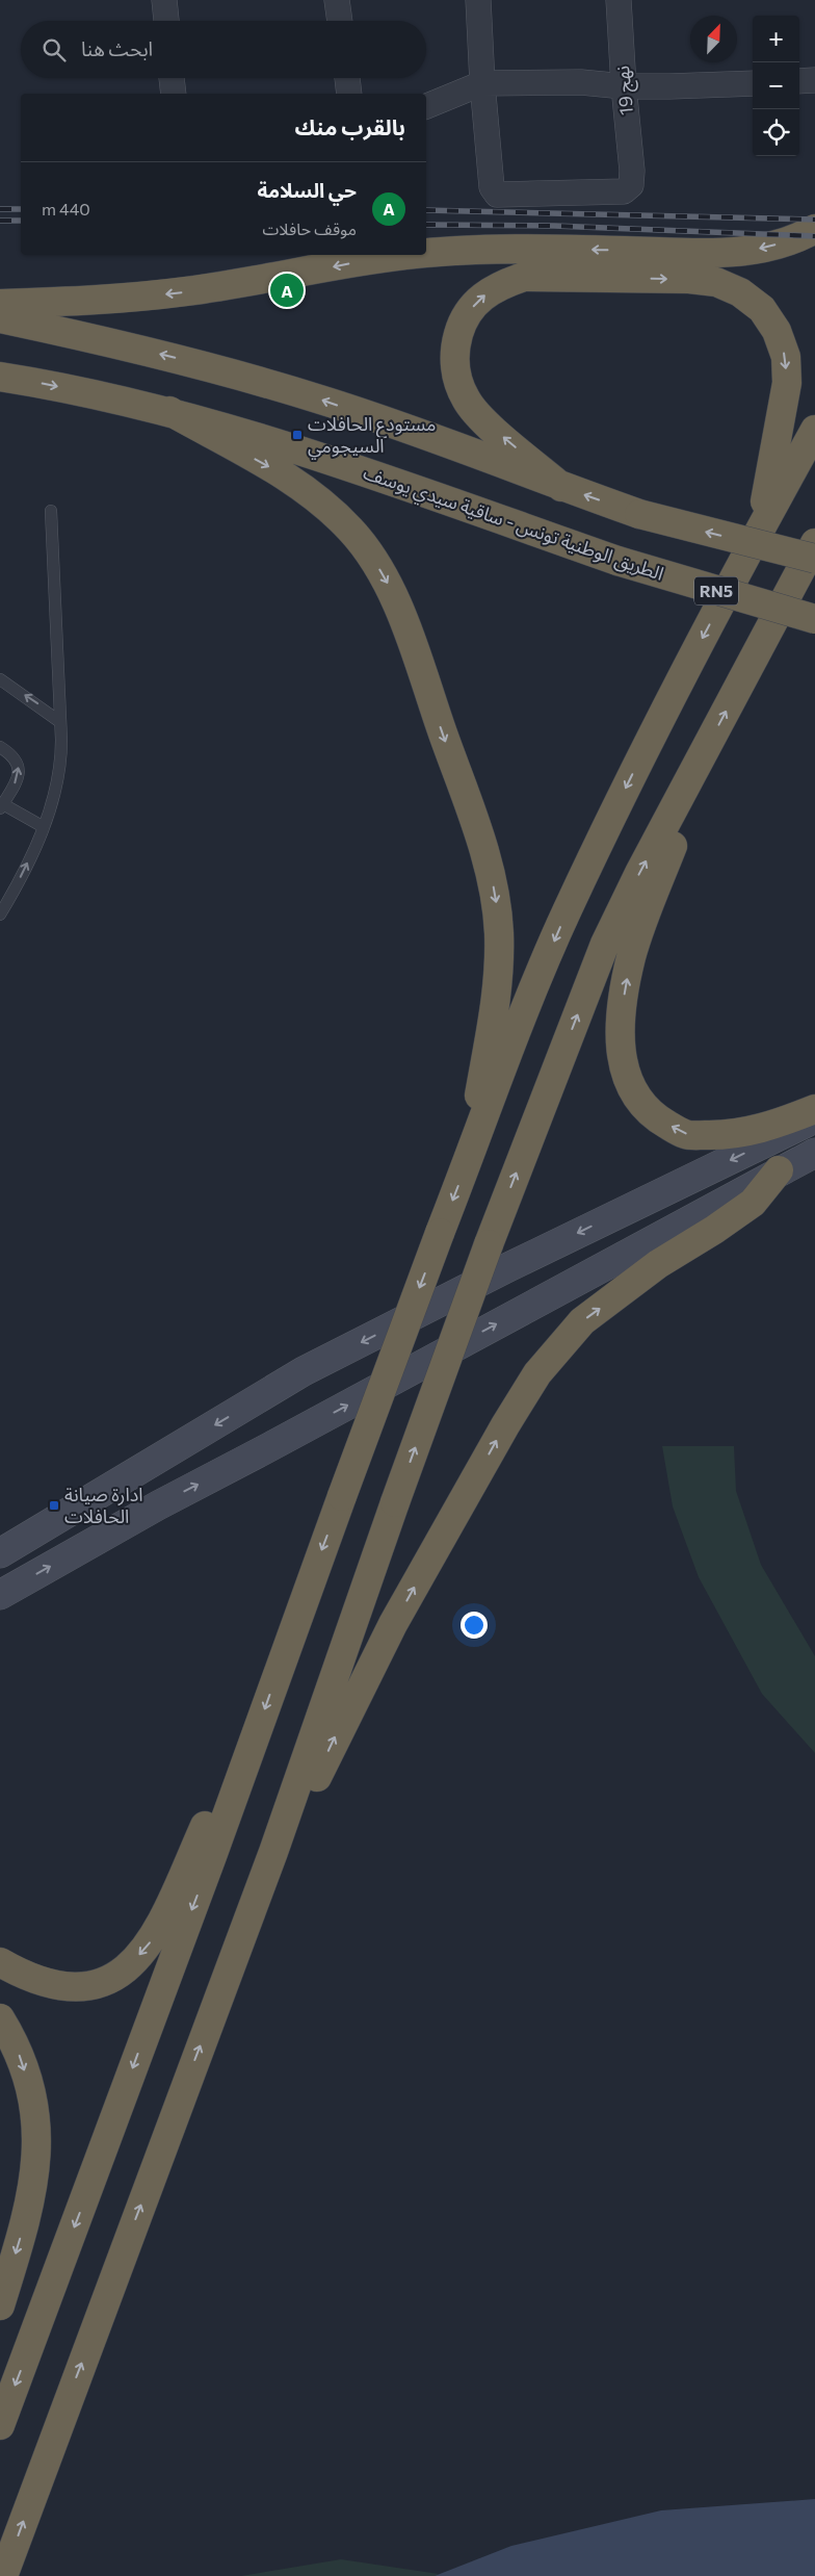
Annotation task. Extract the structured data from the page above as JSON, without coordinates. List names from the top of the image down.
{
  "streets": {
    "highway": ["الطريق الوطنية تونس - ساقية سيدي يوسف", "RN5"],
    "street": ["نهج 19"]
  },
  "places": {
    "transit": ["مستودع الحافلات السيجومي", "ادارة صيانة الحافلات"]
  },
  "north": "top right",
  "page": {
    "map_buttons": ["+", "−"],
    "search": "ابحث هنا",
    "heading": "بالقرب منك",
    "list": [
      {
        "mark": "A",
        "name": "حي السلامة",
        "note": "موقف حافلات",
        "value": "440 m"
      }
    ],
    "pins": "A"
  }
}
